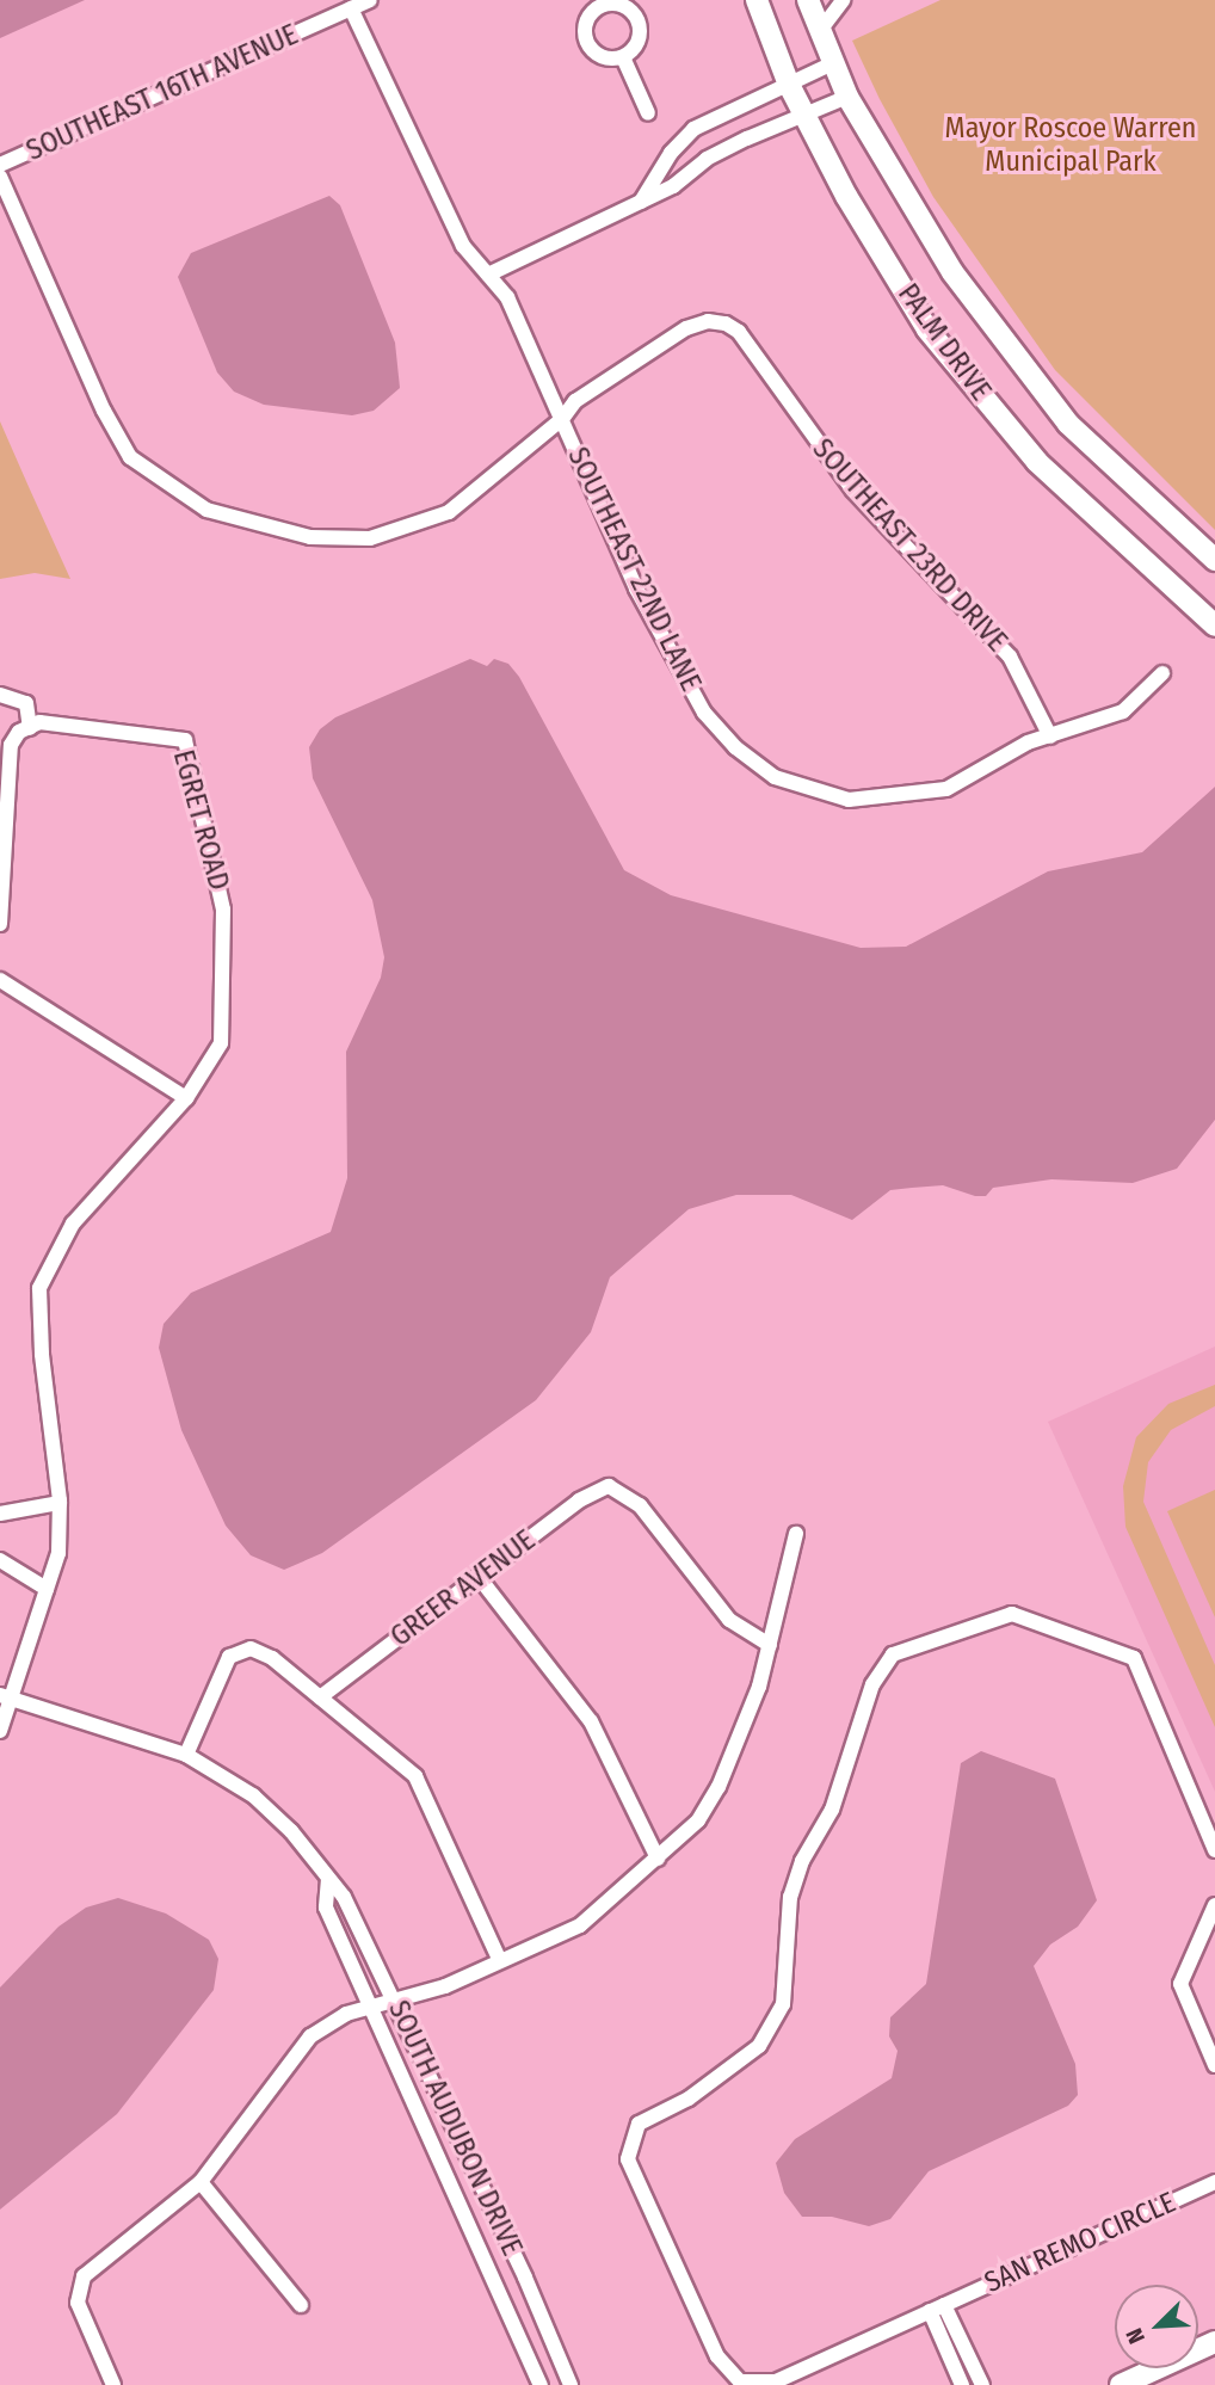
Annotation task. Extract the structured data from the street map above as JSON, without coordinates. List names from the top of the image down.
{
  "streets": {
    "main road": ["PALM DRIVE"],
    "street": [
      "SOUTHEAST 16TH AVENUE",
      "SOUTHEAST 23RD DRIVE",
      "SOUTHEAST 22ND LANE",
      "EGRET ROAD",
      "GREER AVENUE",
      "SOUTH AUDUBON DRIVE",
      "SAN REMO CIRCLE"
    ]
  },
  "crossings": [
    ["SOUTHEAST 16TH AVENUE", "SOUTHEAST 22ND LANE"],
    ["SOUTHEAST 23RD DRIVE", "SOUTHEAST 22ND LANE"],
    ["EGRET ROAD", "SOUTH AUDUBON DRIVE"]
  ],
  "parks": ["Mayor Roscoe Warren Municipal Park"],
  "north": "bottom left"
}
